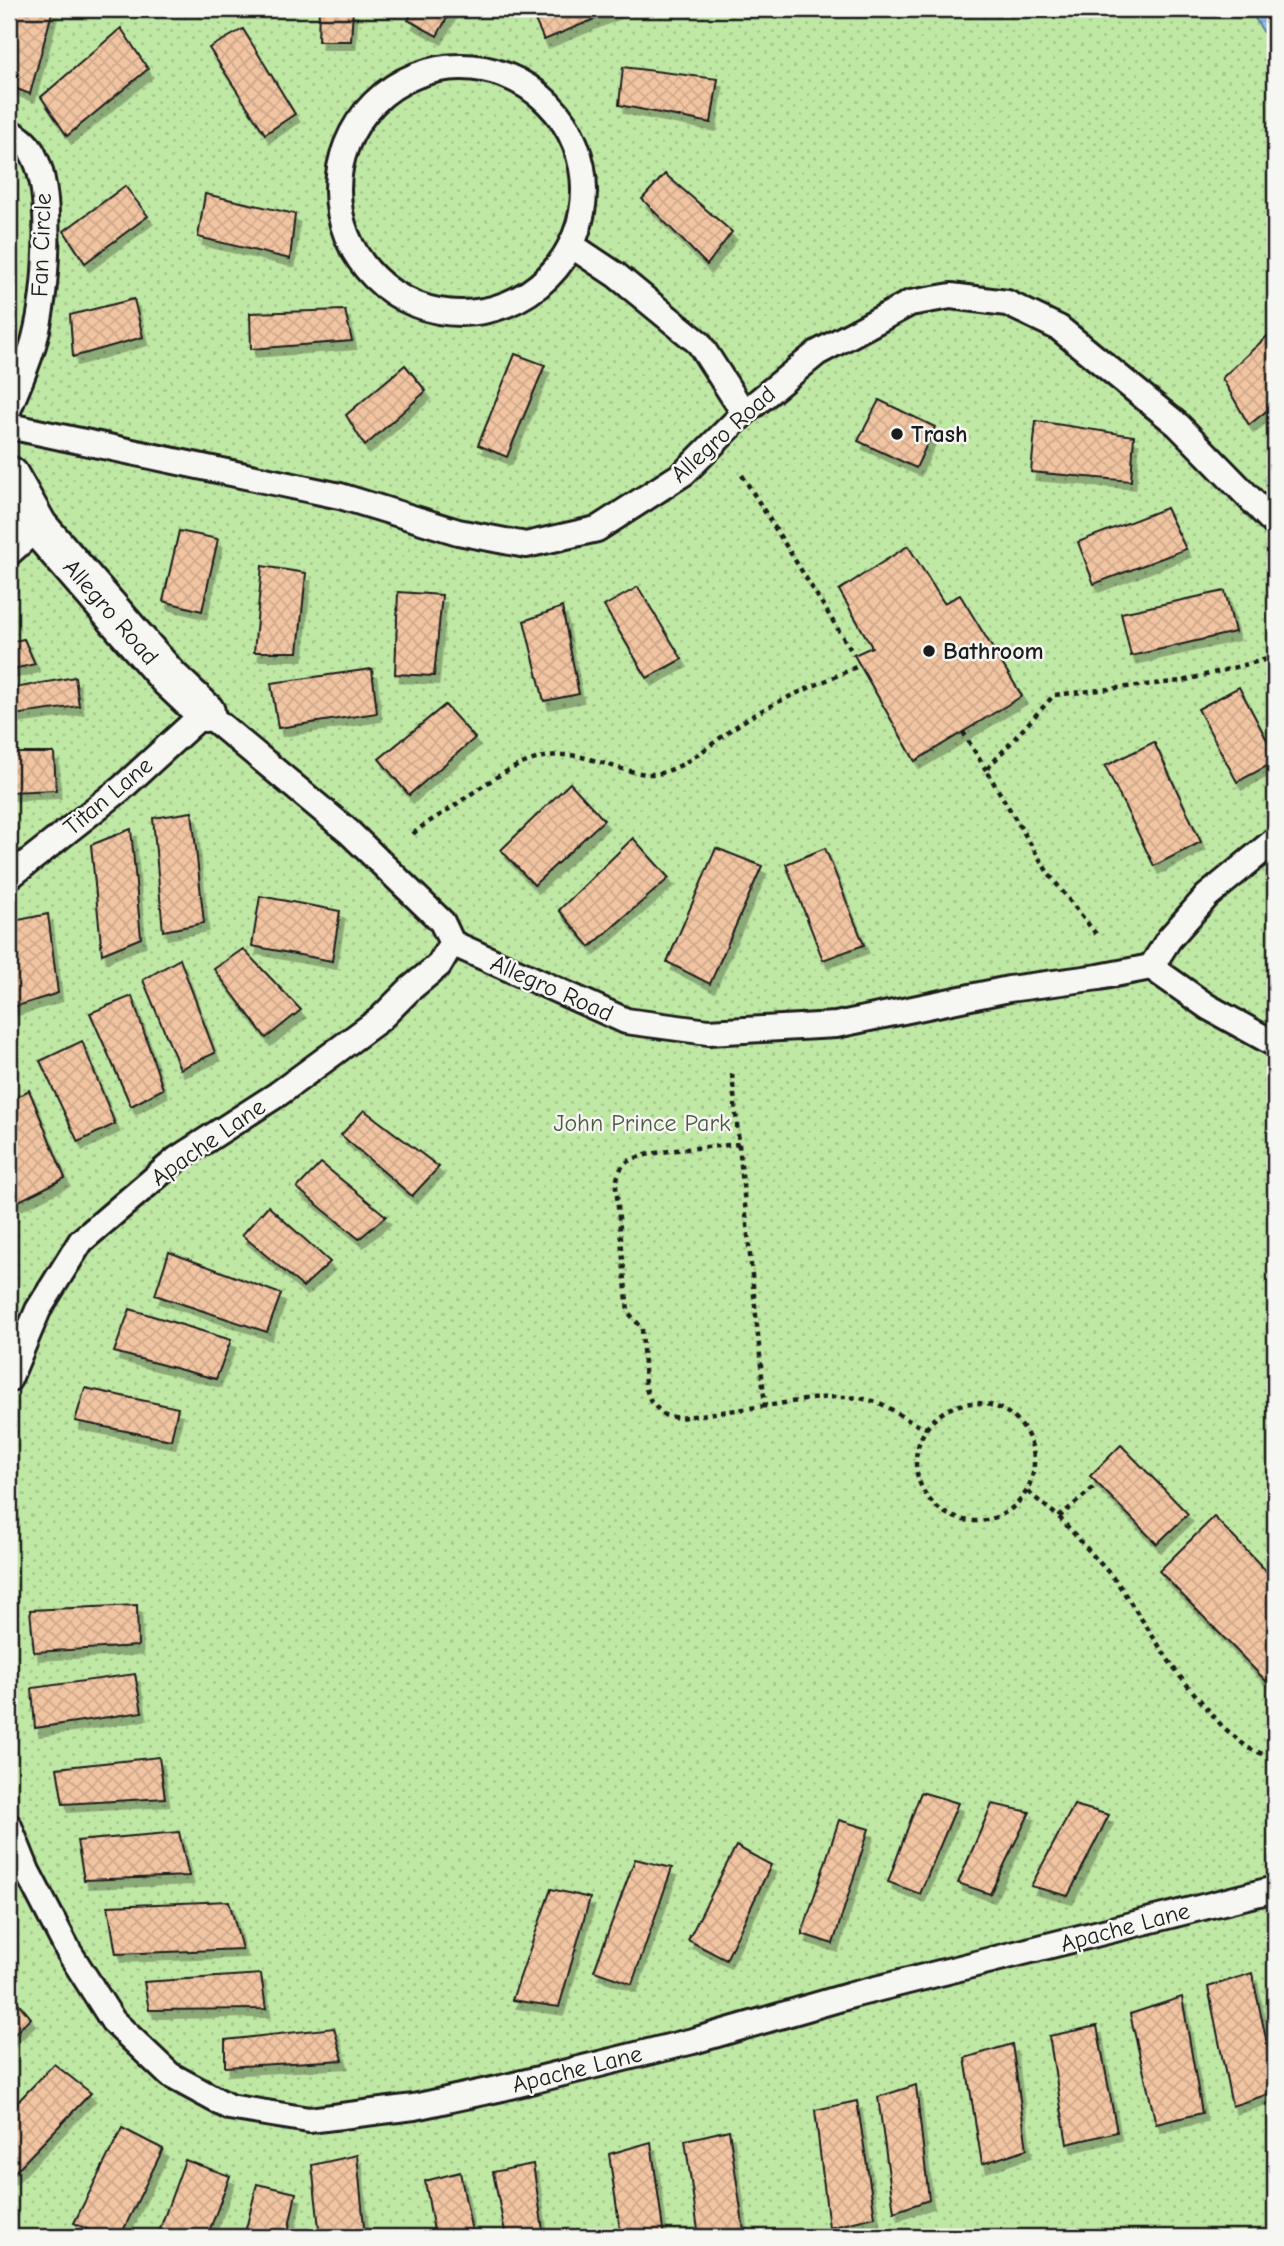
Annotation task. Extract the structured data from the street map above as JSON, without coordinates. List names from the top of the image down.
{
  "streets": {
    "street": ["Allegro Road"],
    "lane": ["Fan Circle", "Titan Lane", "Apache Lane"]
  },
  "crossings": [
    ["Allegro Road", "Titan Lane"],
    ["Allegro Road", "Apache Lane"]
  ],
  "parks": ["John Prince Park"],
  "places": ["Trash", "Bathroom"]
}
